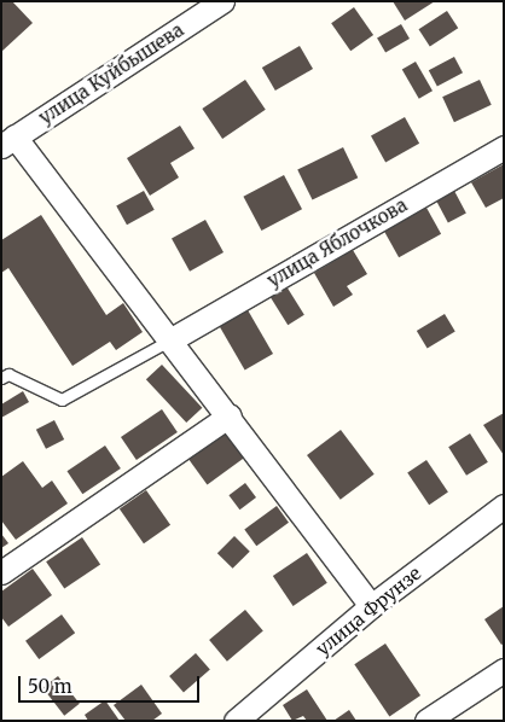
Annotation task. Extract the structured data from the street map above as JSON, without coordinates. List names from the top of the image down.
{
  "streets": {
    "street": ["улица Куйбышева", "улица Яблочкова", "улица Фрунзе"]
  },
  "scale_bar": "50 m"
}
